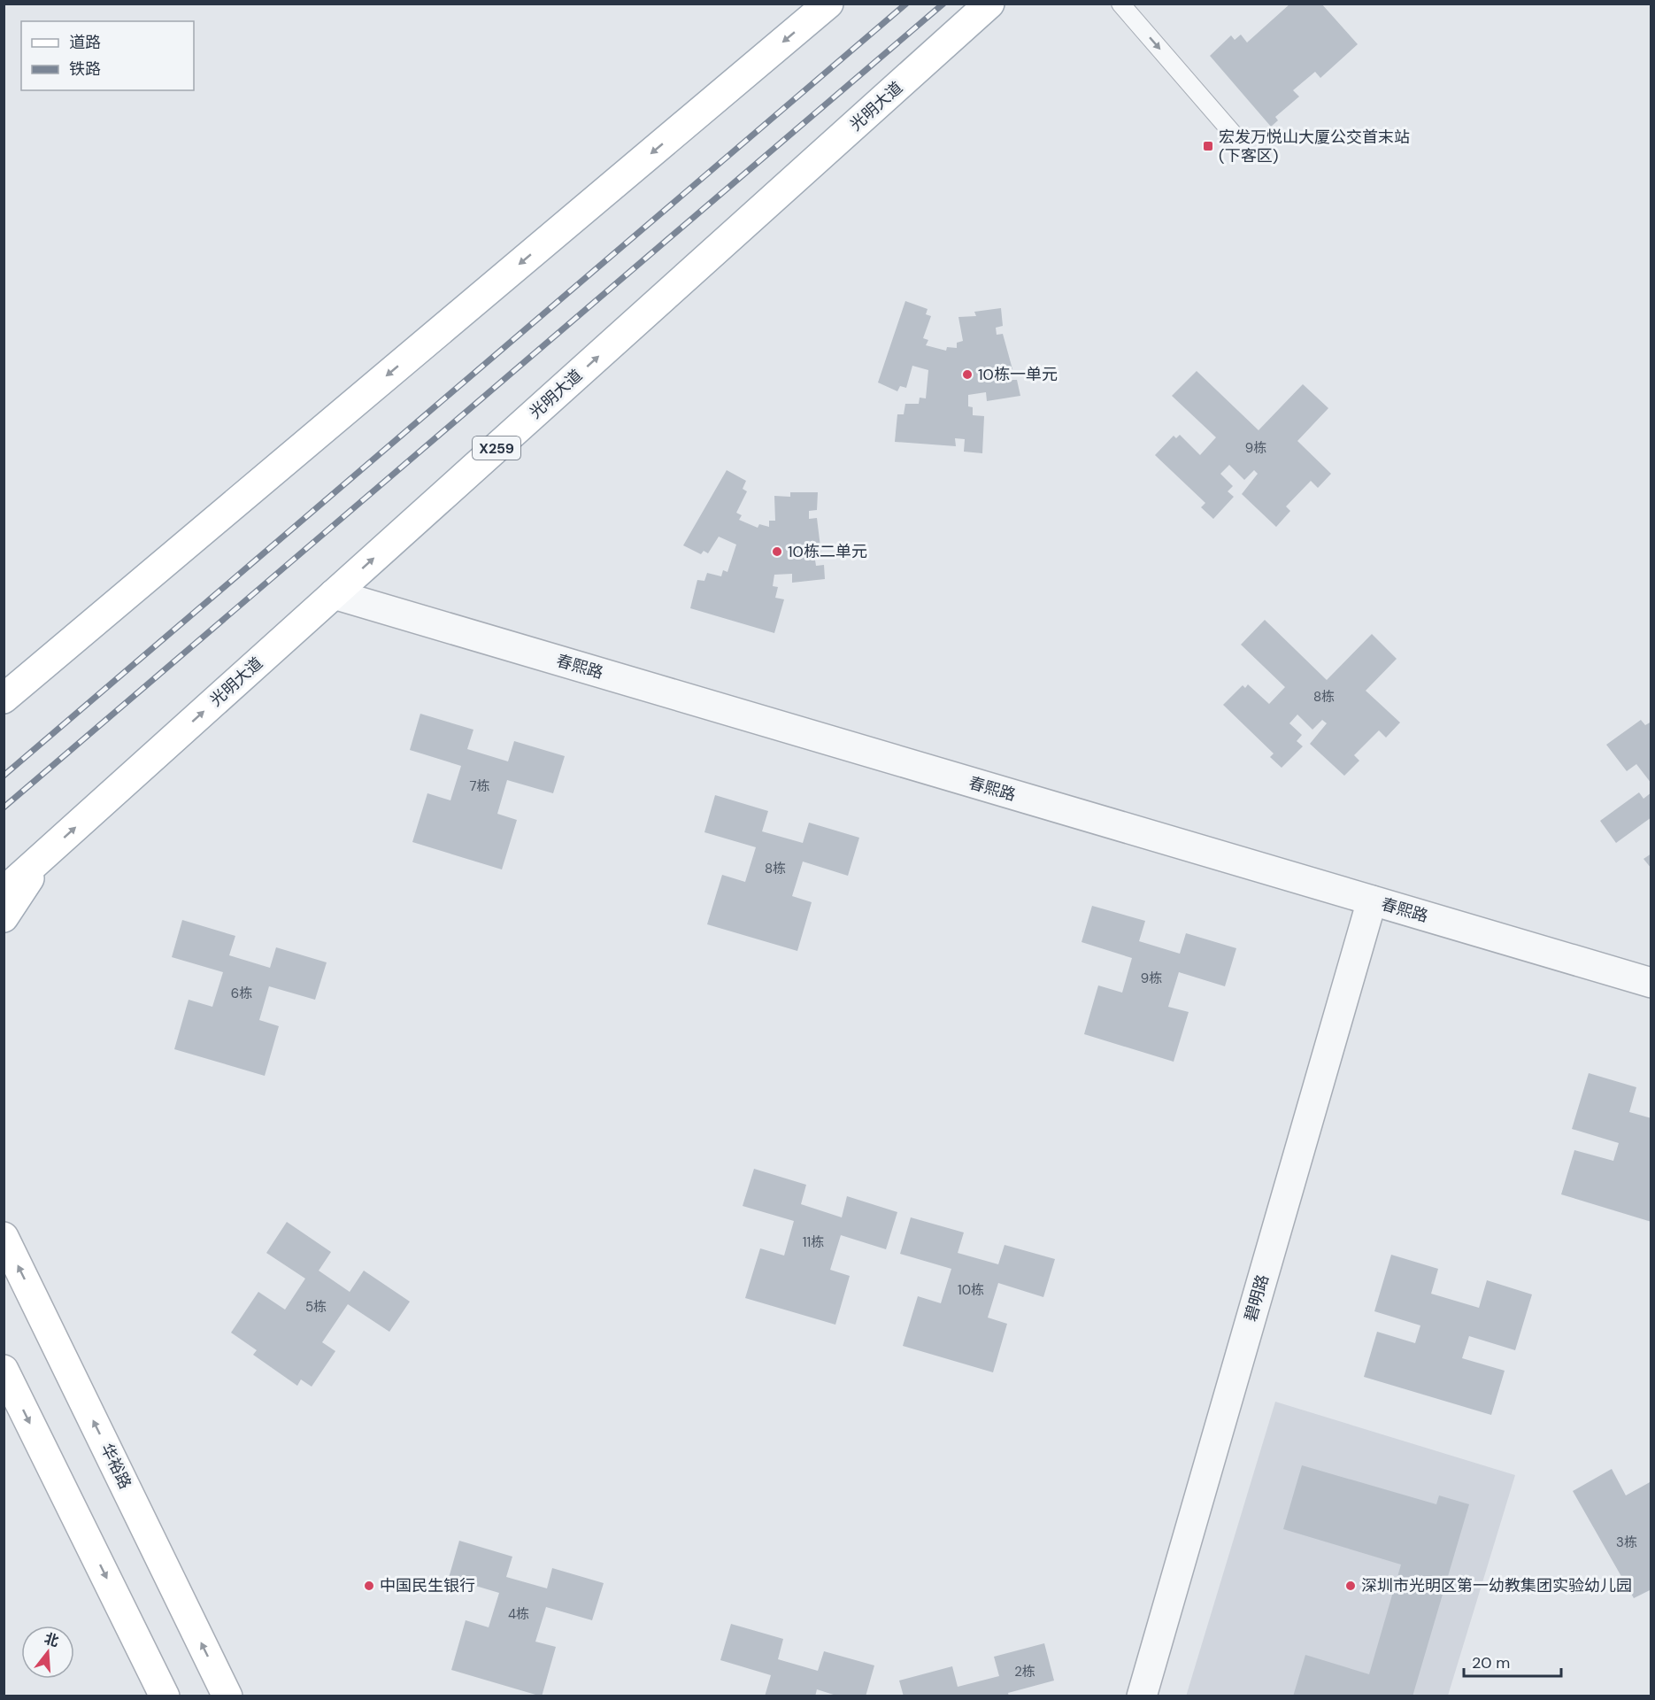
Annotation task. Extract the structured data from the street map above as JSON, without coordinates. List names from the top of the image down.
{
  "streets": {
    "main road": ["光明大道", "X259", "华裕路"],
    "street": ["春熙路", "碧明路"]
  },
  "crossings": [
    ["光明大道", "春熙路"],
    ["春熙路", "碧明路"]
  ],
  "places": {
    "transit": ["宏发万悦山大厦公交首末站 (下客区)"],
    "other": [
      "10栋一单元",
      "10栋二单元",
      "中国民生银行",
      "深圳市光明区第一幼教集团实验幼儿园"
    ]
  },
  "house_numbers": [
    "9栋",
    "8栋",
    "7栋",
    "8栋",
    "9栋",
    "6栋",
    "11栋",
    "10栋",
    "5栋",
    "3栋",
    "4栋",
    "2栋"
  ],
  "legend": ["道路", "铁路"],
  "scale_bar": "20 m",
  "north": "top"
}
